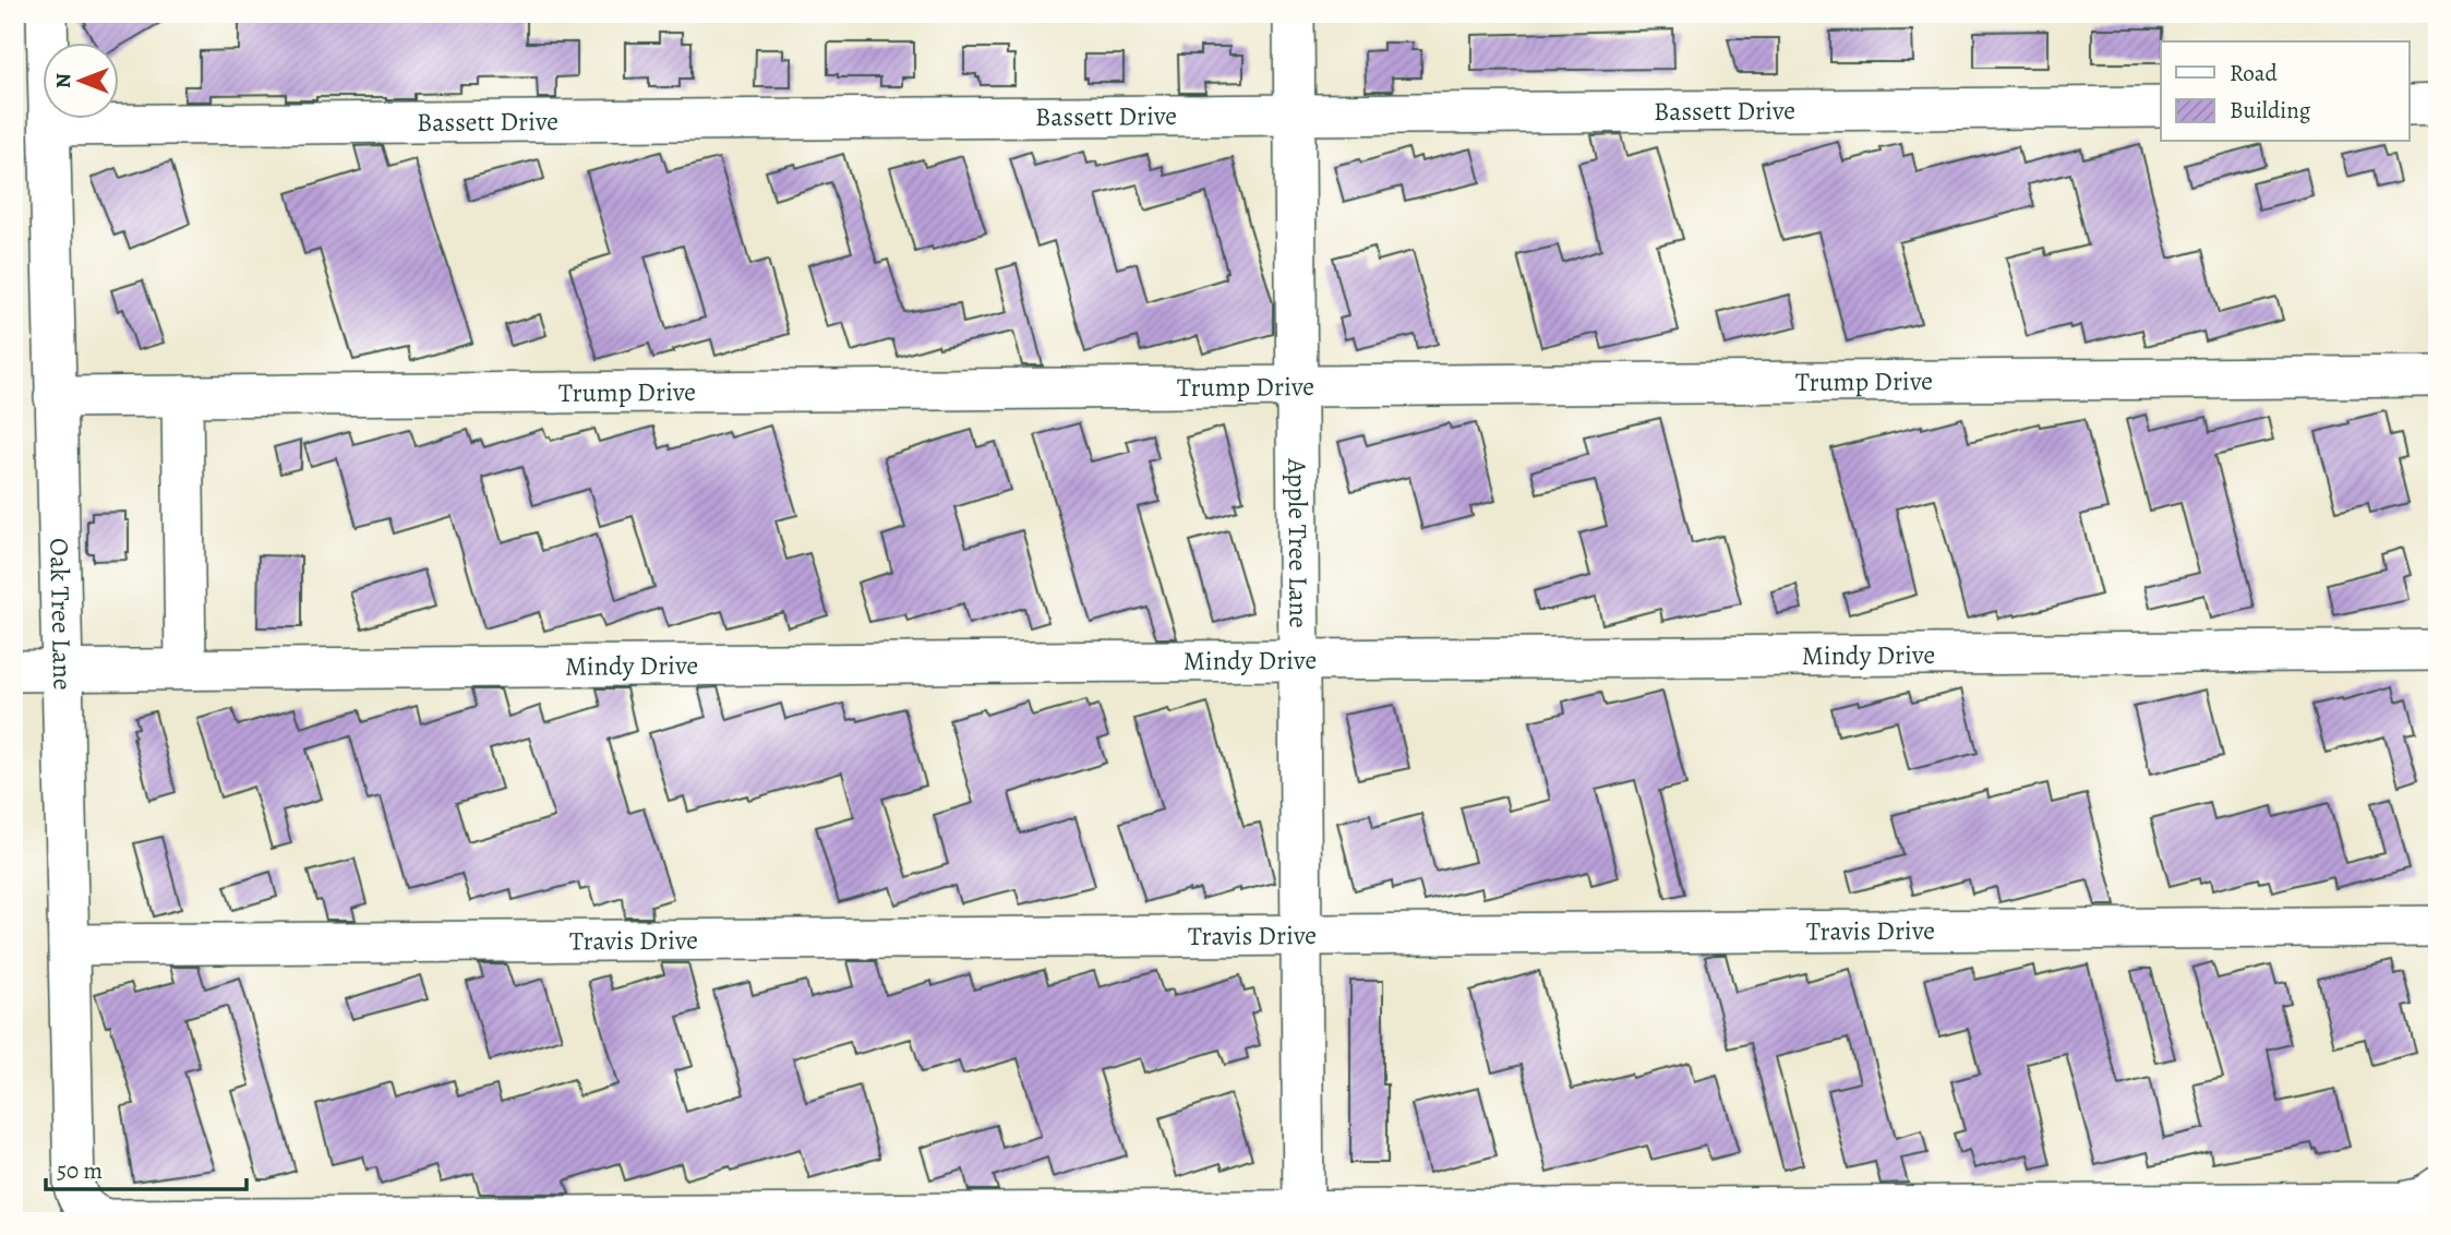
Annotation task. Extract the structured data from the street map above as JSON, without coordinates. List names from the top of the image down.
{
  "streets": {
    "street": [
      "Bassett Drive",
      "Trump Drive",
      "Apple Tree Lane",
      "Oak Tree Lane",
      "Mindy Drive",
      "Travis Drive"
    ]
  },
  "crossings": [
    ["Bassett Drive", "Apple Tree Lane"],
    ["Bassett Drive", "Oak Tree Lane"],
    ["Trump Drive", "Apple Tree Lane"],
    ["Trump Drive", "Oak Tree Lane"],
    ["Apple Tree Lane", "Oak Tree Lane"],
    ["Apple Tree Lane", "Mindy Drive"],
    ["Apple Tree Lane", "Travis Drive"],
    ["Oak Tree Lane", "Mindy Drive"],
    ["Oak Tree Lane", "Travis Drive"]
  ],
  "legend": ["Road", "Building"],
  "scale_bar": "50 m",
  "north": "left"
}
